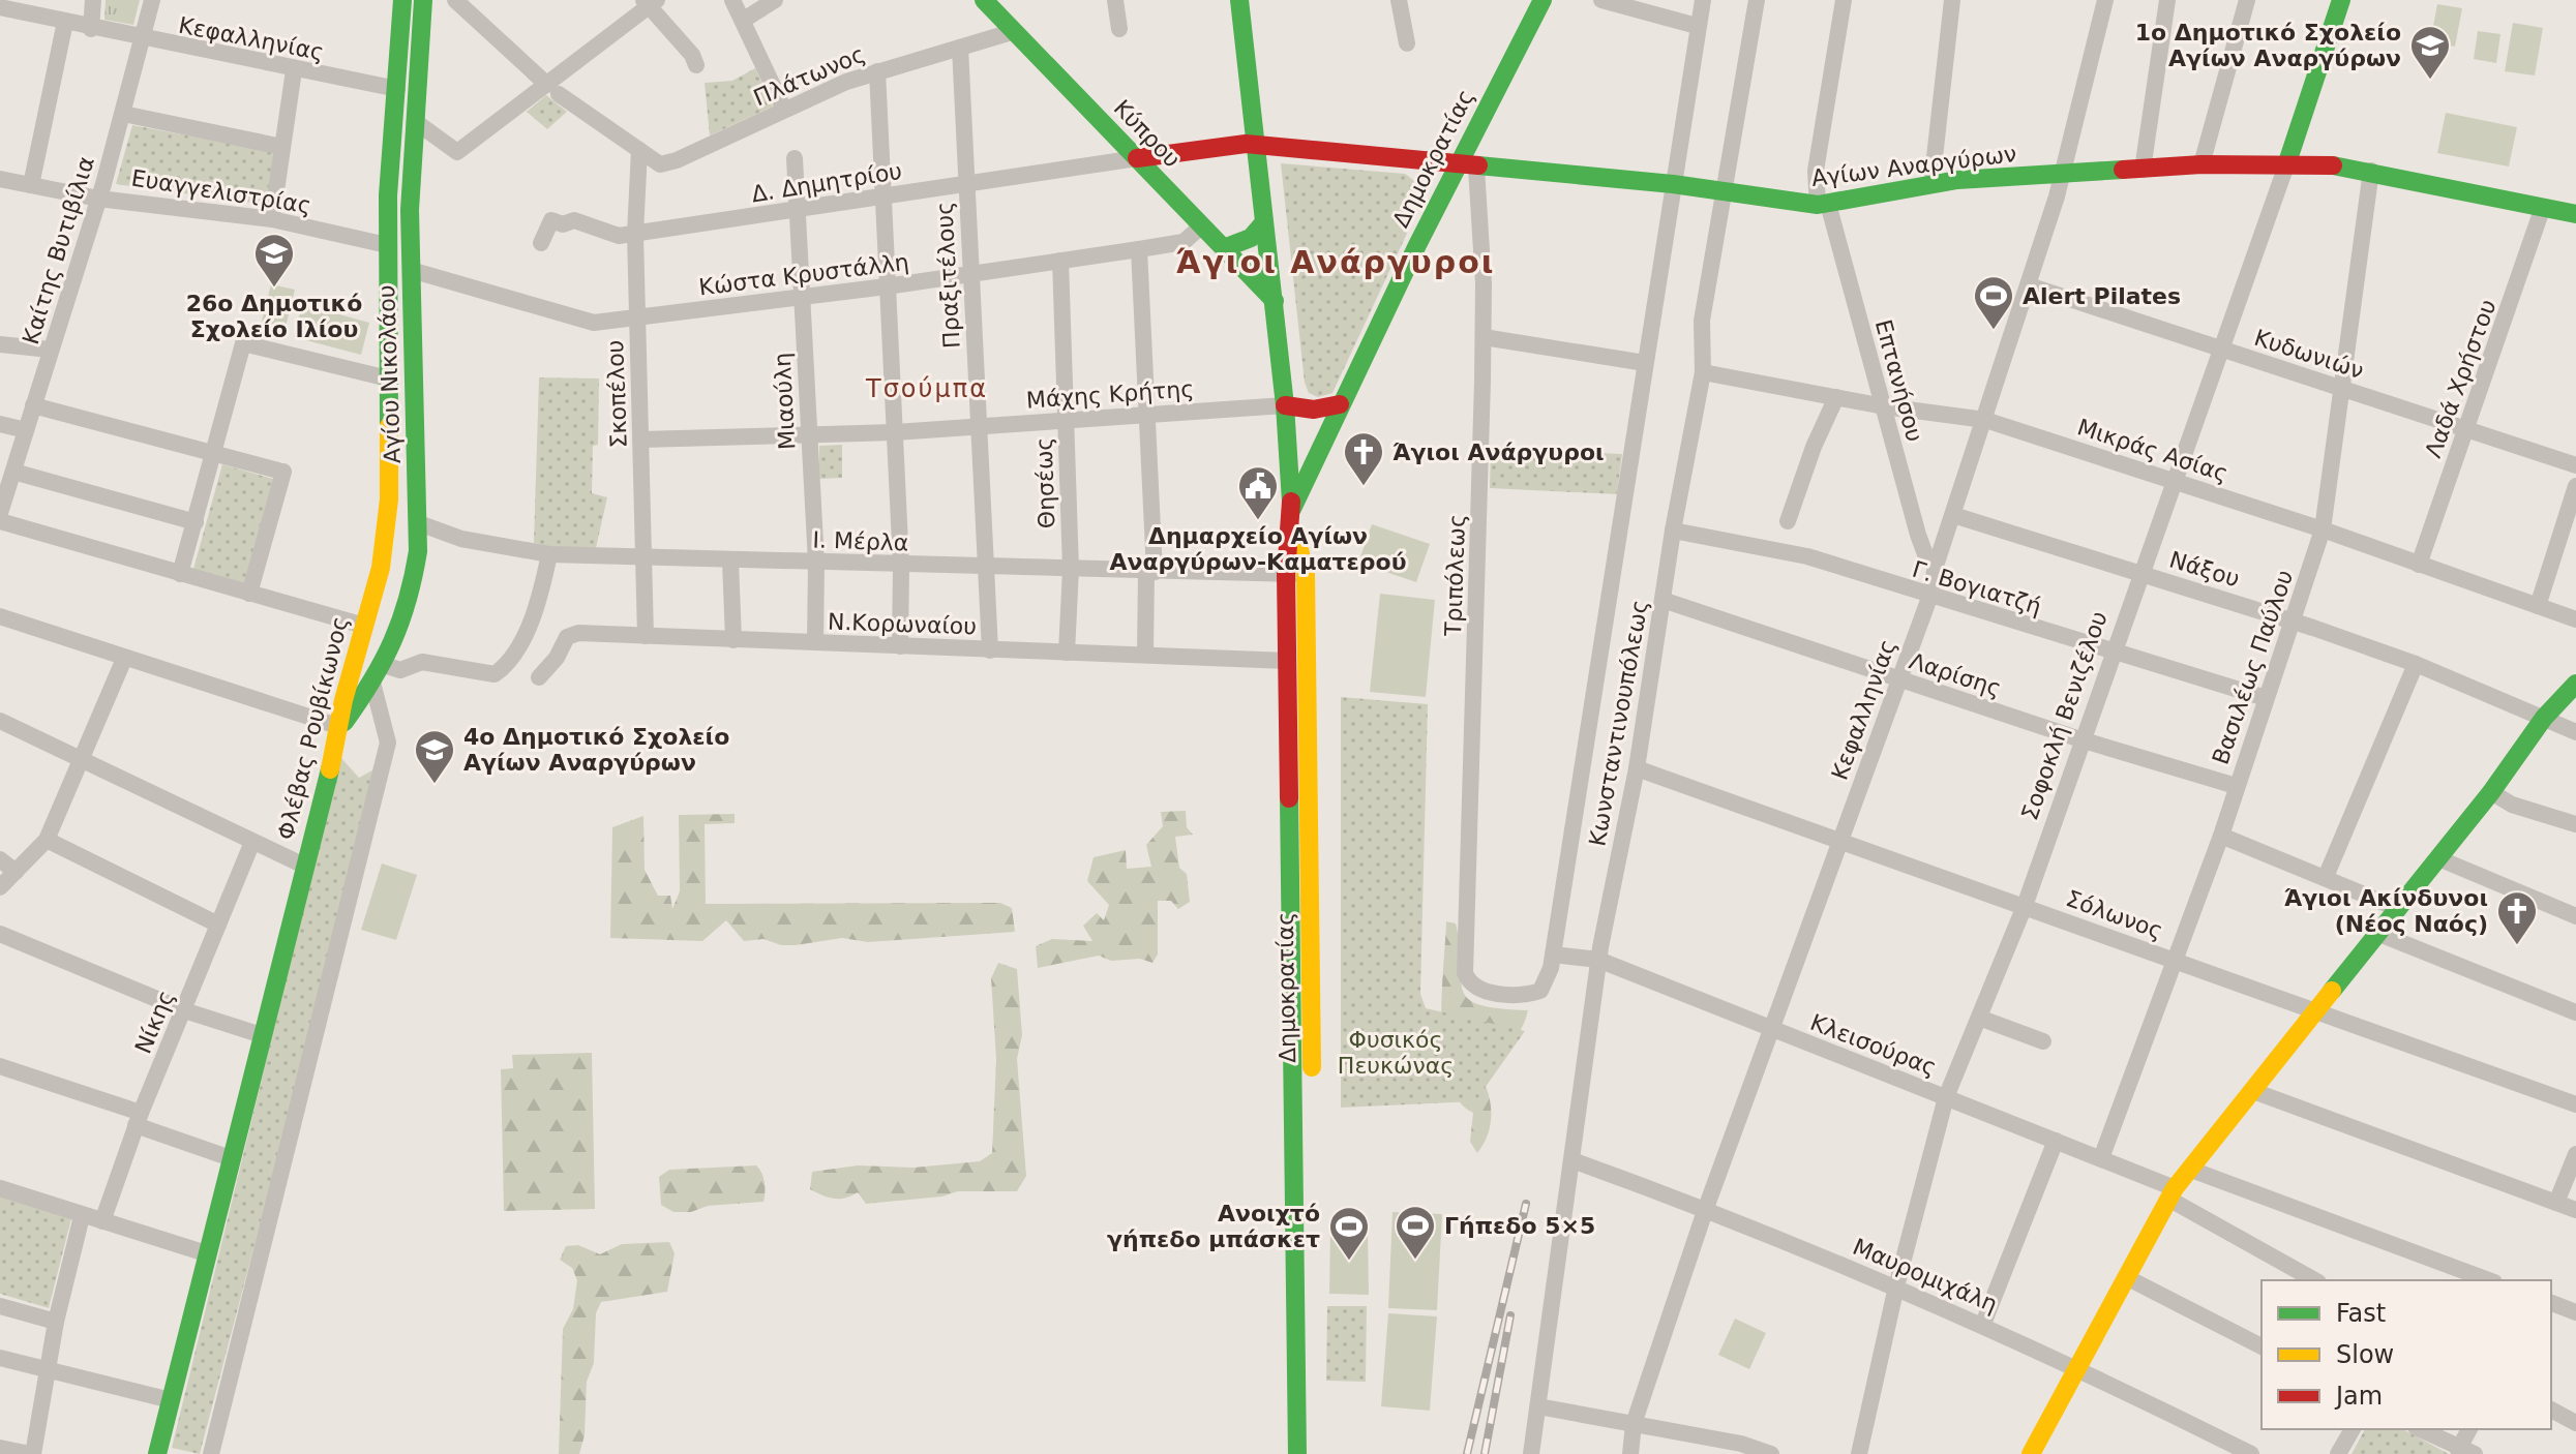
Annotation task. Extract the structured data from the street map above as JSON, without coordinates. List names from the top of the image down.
{
  "streets": {
    "main road": [
      "Κύπρου",
      "Δημοκρατίας",
      "Αγίων Αναργύρων",
      "Αγίου Νικολάου",
      "Σοφοκλή Βενιζέλου",
      "Φλέβας Ρουβίκωνος"
    ],
    "street": [
      "Κεφαλληνίας",
      "Πλάτωνος",
      "Δ. Δημητρίου",
      "Ευαγγελιστρίας",
      "Καίτης Βυτιβίλια",
      "Κώστα Κρυστάλλη",
      "Πραξιτέλους",
      "Κυδωνιών",
      "Λαδά Χρήστου",
      "Επτανήσου",
      "Σκοπέλου",
      "Μάχης Κρήτης",
      "Μιαούλη",
      "Μικράς Ασίας",
      "Θησέως",
      "Ι. Μέρλα",
      "Νάξου",
      "Τριπόλεως",
      "Γ. Βογιατζή",
      "Ν.Κορωναίου",
      "Βασιλέως Παύλου",
      "Λαρίσης",
      "Κωνσταντινουπόλεως",
      "Σόλωνος",
      "Νίκης",
      "Κλεισούρας",
      "Μαυρομιχάλη"
    ]
  },
  "crossings": [
    ["Κεφαλληνίας", "Αγίων Αναργύρων"],
    ["Κεφαλληνίας", "Καίτης Βυτιβίλια"],
    ["Κεφαλληνίας", "Κυδωνιών"],
    ["Κεφαλληνίας", "Επτανήσου"],
    ["Κεφαλληνίας", "Μικράς Ασίας"],
    ["Κεφαλληνίας", "Νάξου"],
    ["Κεφαλληνίας", "Γ. Βογιατζή"],
    ["Κεφαλληνίας", "Λαρίσης"],
    ["Κεφαλληνίας", "Φλέβας Ρουβίκωνος"],
    ["Κεφαλληνίας", "Σόλωνος"],
    ["Κεφαλληνίας", "Κλεισούρας"],
    ["Κεφαλληνίας", "Μαυρομιχάλη"],
    ["Πλάτωνος", "Κύπρου"],
    ["Πλάτωνος", "Πραξιτέλους"],
    ["Πλάτωνος", "Σκοπέλου"],
    ["Κύπρου", "Αγίων Αναργύρων"],
    ["Κύπρου", "Δ. Δημητρίου"],
    ["Κύπρου", "Κώστα Κρυστάλλη"],
    ["Δημοκρατίας", "Αγίων Αναργύρων"],
    ["Δημοκρατίας", "Ι. Μέρλα"],
    ["Δημοκρατίας", "Τριπόλεως"],
    ["Δημοκρατίας", "Ν.Κορωναίου"],
    ["Αγίων Αναργύρων", "Δ. Δημητρίου"],
    ["Αγίων Αναργύρων", "Λαδά Χρήστου"],
    ["Αγίων Αναργύρων", "Επτανήσου"],
    ["Αγίων Αναργύρων", "Τριπόλεως"],
    ["Αγίων Αναργύρων", "Βασιλέως Παύλου"],
    ["Αγίων Αναργύρων", "Σοφοκλή Βενιζέλου"],
    ["Αγίων Αναργύρων", "Κωνσταντινουπόλεως"],
    ["Δ. Δημητρίου", "Πραξιτέλους"],
    ["Δ. Δημητρίου", "Σκοπέλου"],
    ["Δ. Δημητρίου", "Μιαούλη"],
    ["Ευαγγελιστρίας", "Καίτης Βυτιβίλια"],
    ["Ευαγγελιστρίας", "Φλέβας Ρουβίκωνος"],
    ["Κώστα Κρυστάλλη", "Πραξιτέλους"],
    ["Κώστα Κρυστάλλη", "Αγίου Νικολάου"],
    ["Κώστα Κρυστάλλη", "Σκοπέλου"],
    ["Κώστα Κρυστάλλη", "Μιαούλη"],
    ["Κώστα Κρυστάλλη", "Θησέως"],
    ["Πραξιτέλους", "Μάχης Κρήτης"],
    ["Πραξιτέλους", "Ι. Μέρλα"],
    ["Πραξιτέλους", "Ν.Κορωναίου"],
    ["Κυδωνιών", "Λαδά Χρήστου"],
    ["Κυδωνιών", "Βασιλέως Παύλου"],
    ["Κυδωνιών", "Σοφοκλή Βενιζέλου"],
    ["Αγίου Νικολάου", "Ι. Μέρλα"],
    ["Αγίου Νικολάου", "Φλέβας Ρουβίκωνος"],
    ["Λαδά Χρήστου", "Μικράς Ασίας"],
    ["Επτανήσου", "Μικράς Ασίας"],
    ["Σκοπέλου", "Μάχης Κρήτης"],
    ["Σκοπέλου", "Ι. Μέρλα"],
    ["Σκοπέλου", "Ν.Κορωναίου"],
    ["Μάχης Κρήτης", "Μιαούλη"],
    ["Μάχης Κρήτης", "Θησέως"],
    ["Μιαούλη", "Ι. Μέρλα"],
    ["Μιαούλη", "Ν.Κορωναίου"],
    ["Μικράς Ασίας", "Βασιλέως Παύλου"],
    ["Μικράς Ασίας", "Σοφοκλή Βενιζέλου"],
    ["Μικράς Ασίας", "Κωνσταντινουπόλεως"],
    ["Θησέως", "Ι. Μέρλα"],
    ["Θησέως", "Ν.Κορωναίου"],
    ["Νάξου", "Βασιλέως Παύλου"],
    ["Νάξου", "Σοφοκλή Βενιζέλου"],
    ["Τριπόλεως", "Κωνσταντινουπόλεως"],
    ["Γ. Βογιατζή", "Βασιλέως Παύλου"],
    ["Γ. Βογιατζή", "Σοφοκλή Βενιζέλου"],
    ["Γ. Βογιατζή", "Κωνσταντινουπόλεως"],
    ["Βασιλέως Παύλου", "Λαρίσης"],
    ["Βασιλέως Παύλου", "Σόλωνος"],
    ["Βασιλέως Παύλου", "Κλεισούρας"],
    ["Λαρίσης", "Σοφοκλή Βενιζέλου"],
    ["Λαρίσης", "Κωνσταντινουπόλεως"],
    ["Σοφοκλή Βενιζέλου", "Σόλωνος"],
    ["Σοφοκλή Βενιζέλου", "Κλεισούρας"],
    ["Σοφοκλή Βενιζέλου", "Μαυρομιχάλη"],
    ["Κωνσταντινουπόλεως", "Σόλωνος"],
    ["Κωνσταντινουπόλεως", "Κλεισούρας"],
    ["Κωνσταντινουπόλεως", "Μαυρομιχάλη"]
  ],
  "districts": ["Άγιοι Ανάργυροι", "Τσούμπα"],
  "parks": ["Φυσικός Πευκώνας"],
  "places": {
    "school or university": ["1ο Δημοτικό Σχολείο Αγίων Αναργύρων", "26ο Δημοτικό Σχολείο Ιλίου", "4ο Δημοτικό Σχολείο Αγίων Αναργύρων"],
    "sports": ["Alert Pilates", "Γήπεδο 5×5", "Ανοιχτό γήπεδο μπάσκετ"],
    "church": ["Άγιοι Ανάργυροι", "Άγιοι Ακίνδυνοι (Νέος Ναός)"],
    "public building": ["Δημαρχείο Αγίων Αναργύρων-Καματερού"]
  },
  "legend": ["Fast", "Slow", "Jam"]
}
